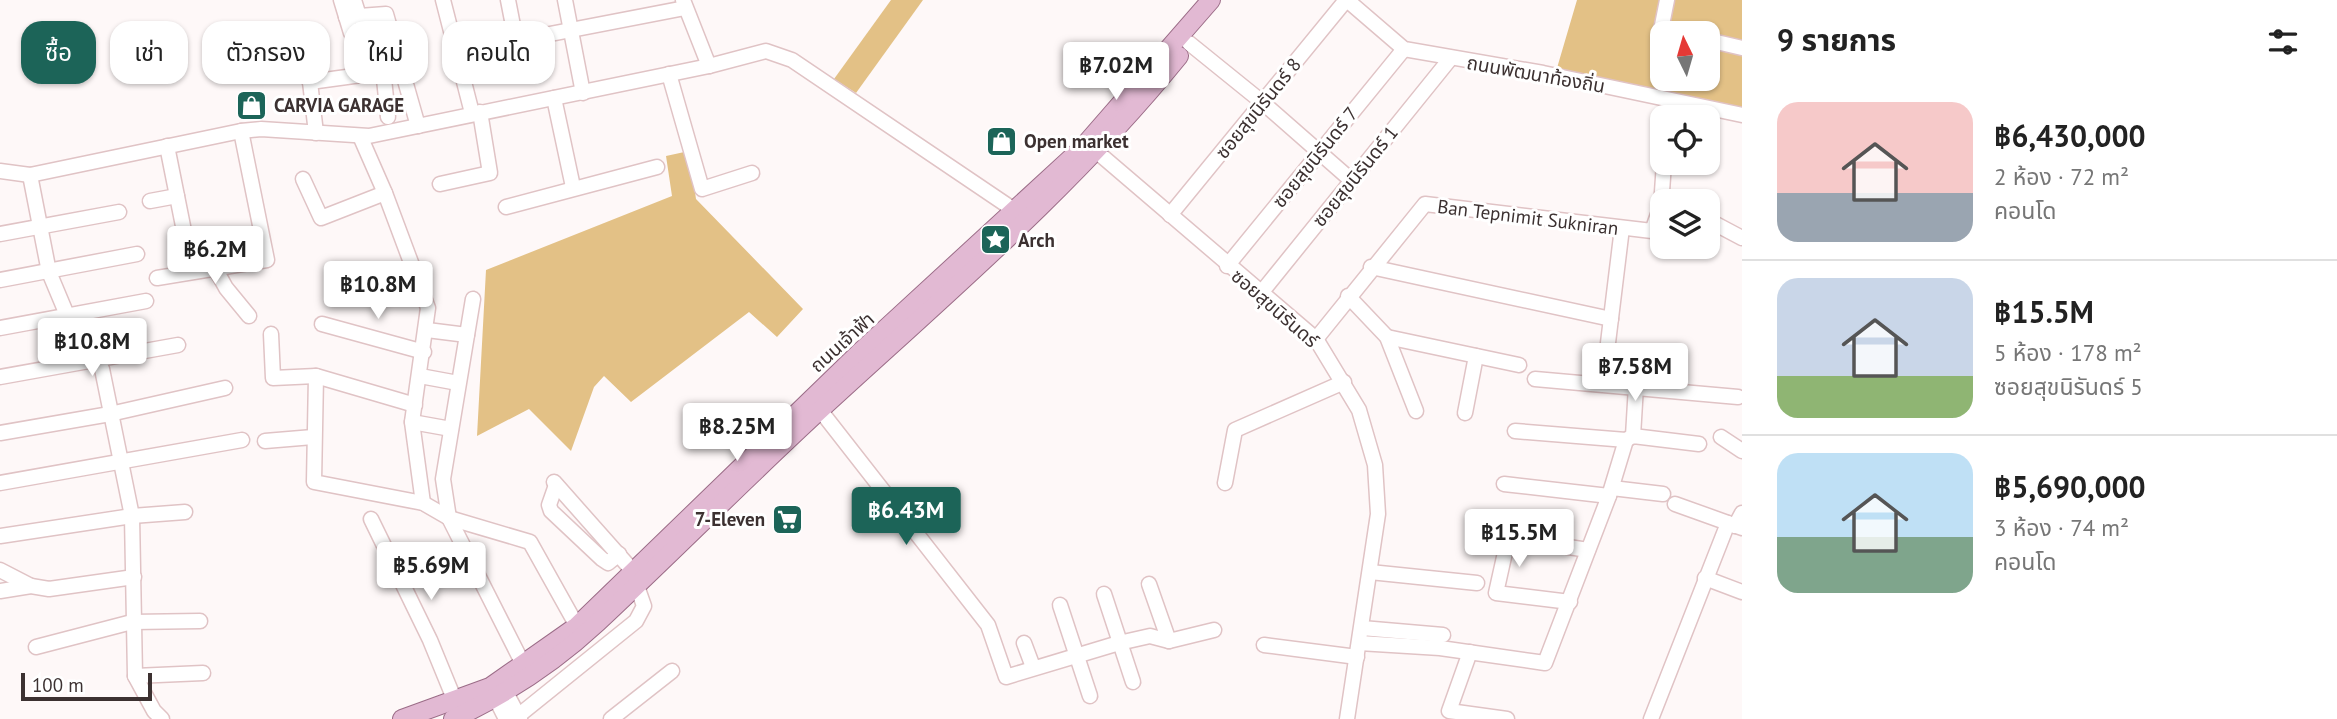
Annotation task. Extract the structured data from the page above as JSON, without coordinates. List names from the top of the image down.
{
  "streets": {
    "main road": ["ถนนเจ้าฟ้า"],
    "street": [
      "ถนนพัฒนาท้องถิ่น",
      "ซอยสุขนิรันดร์ 8",
      "ซอยสุขนิรันดร์ 7",
      "ซอยสุขนิรันดร์ 1",
      "Ban Tepnimit Sukniran",
      "ซอยสุขนิรันดร์"
    ]
  },
  "crossings": [
    ["ถนนพัฒนาท้องถิ่น", "ซอยสุขนิรันดร์ 8"],
    ["ถนนพัฒนาท้องถิ่น", "ซอยสุขนิรันดร์ 7"],
    ["ถนนพัฒนาท้องถิ่น", "ซอยสุขนิรันดร์ 1"],
    ["ซอยสุขนิรันดร์ 8", "ซอยสุขนิรันดร์"],
    ["ซอยสุขนิรันดร์ 7", "ซอยสุขนิรันดร์"],
    ["ซอยสุขนิรันดร์ 1", "ซอยสุขนิรันดร์"],
    ["Ban Tepnimit Sukniran", "ซอยสุขนิรันดร์"],
    ["ซอยสุขนิรันดร์", "ถนนเจ้าฟ้า"]
  ],
  "places": {
    "shop": ["CARVIA GARAGE", "Open market"],
    "place": ["Arch"],
    "supermarket": ["7-Eleven"]
  },
  "scale_bar": "100 m",
  "north": "top",
  "page": {
    "heading": "9 รายการ",
    "chip": [
      "ซื้อ",
      "เช่า",
      "ตัวกรอง",
      "ใหม่",
      "คอนโด"
    ],
    "price": [
      "฿7.02M",
      "฿6.2M",
      "฿10.8M",
      "฿10.8M",
      "฿7.58M",
      "฿8.25M",
      "฿6.43M",
      "฿15.5M",
      "฿5.69M"
    ],
    "list": [
      {
        "name": "฿6,430,000",
        "note": "2 ห้อง · 72 m² · คอนโด"
      },
      {
        "name": "฿15.5M",
        "note": "5 ห้อง · 178 m² · ซอยสุขนิรันดร์ 5"
      },
      {
        "name": "฿5,690,000",
        "note": "3 ห้อง · 74 m² · คอนโด"
      }
    ],
    "scale": "100 m"
  }
}
